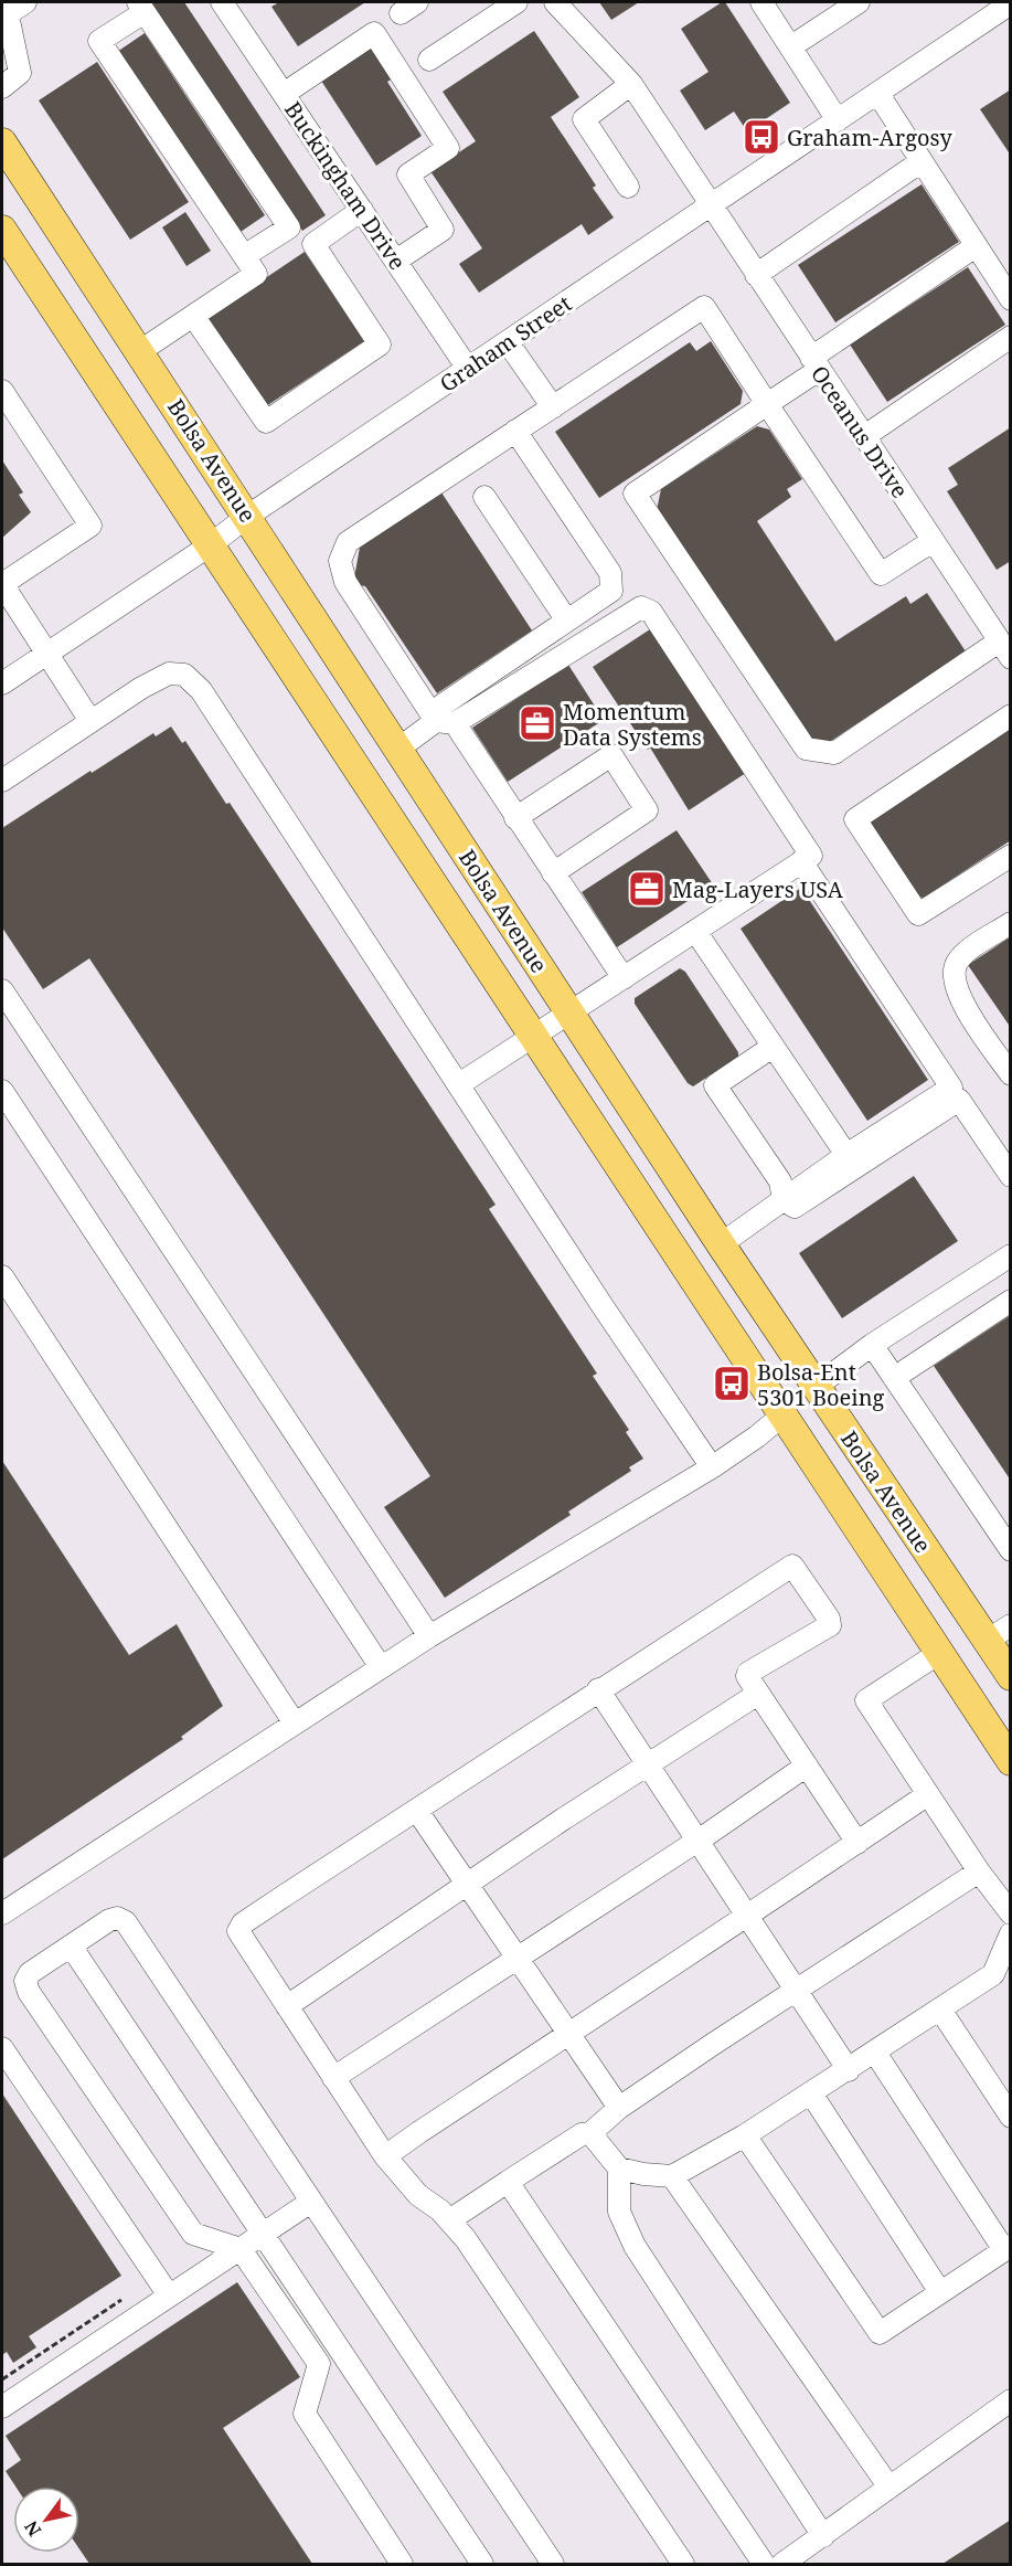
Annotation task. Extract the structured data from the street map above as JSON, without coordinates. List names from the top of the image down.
{
  "streets": {
    "main road": ["Bolsa Avenue"],
    "street": ["Buckingham Drive", "Graham Street", "Oceanus Drive"]
  },
  "crossings": [
    ["Buckingham Drive", "Graham Street"],
    ["Graham Street", "Oceanus Drive"],
    ["Graham Street", "Bolsa Avenue"]
  ],
  "places": {
    "bus stop": ["Graham-Argosy", "Bolsa-Ent 5301 Boeing"],
    "office": ["Momentum Data Systems", "Mag-Layers USA"]
  },
  "north": "bottom left"
}
